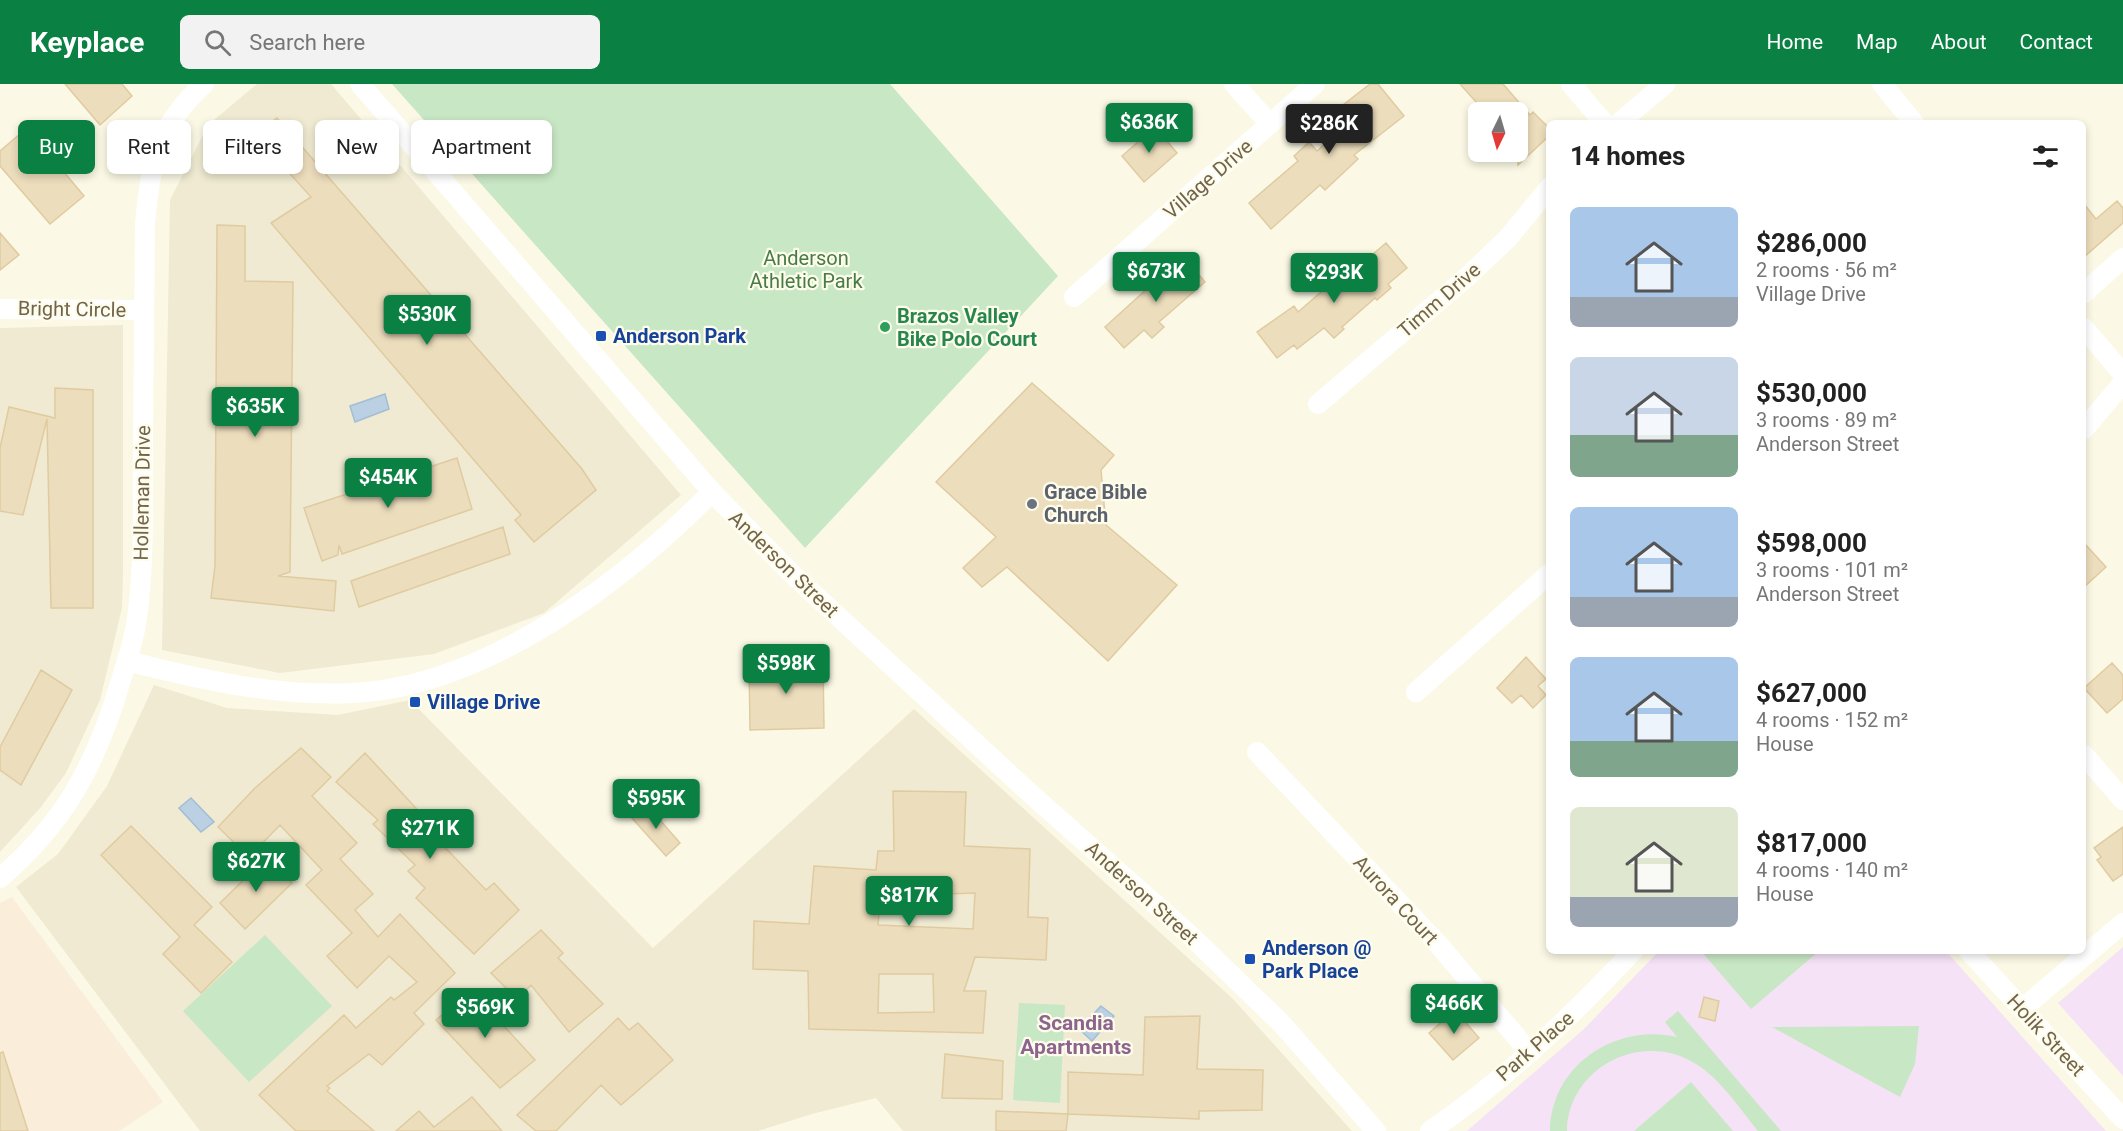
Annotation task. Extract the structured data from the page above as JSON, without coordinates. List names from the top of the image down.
{
  "streets": {
    "street": [
      "Village Drive",
      "Timm Drive",
      "Bright Circle",
      "Holleman Drive",
      "Anderson Street",
      "Aurora Court",
      "Holik Street",
      "Park Place"
    ]
  },
  "crossings": [
    ["Bright Circle", "Holleman Drive"],
    ["Aurora Court", "Park Place"]
  ],
  "districts": ["Scandia Apartments"],
  "parks": ["Anderson Athletic Park"],
  "places": {
    "other": ["Brazos Valley Bike Polo Court", "Grace Bible Church"],
    "transit": ["Anderson Park", "Village Drive", "Anderson @ Park Place"]
  },
  "north": "bottom",
  "page": {
    "header": "Keyplace",
    "search": "Search here",
    "nav": [
      "Home",
      "Map",
      "About",
      "Contact"
    ],
    "price": [
      "$636K",
      "$286K",
      "$673K",
      "$293K",
      "$530K",
      "$635K",
      "$454K",
      "$598K",
      "$595K",
      "$271K",
      "$627K",
      "$817K",
      "$466K",
      "$569K"
    ],
    "chip": [
      "Buy",
      "Rent",
      "Filters",
      "New",
      "Apartment"
    ],
    "heading": "14 homes",
    "list": [
      {
        "name": "$286,000",
        "note": "2 rooms · 56 m² · Village Drive"
      },
      {
        "name": "$530,000",
        "note": "3 rooms · 89 m² · Anderson Street"
      },
      {
        "name": "$598,000",
        "note": "3 rooms · 101 m² · Anderson Street"
      },
      {
        "name": "$627,000",
        "note": "4 rooms · 152 m² · House"
      },
      {
        "name": "$817,000",
        "note": "4 rooms · 140 m² · House"
      }
    ]
  }
}
